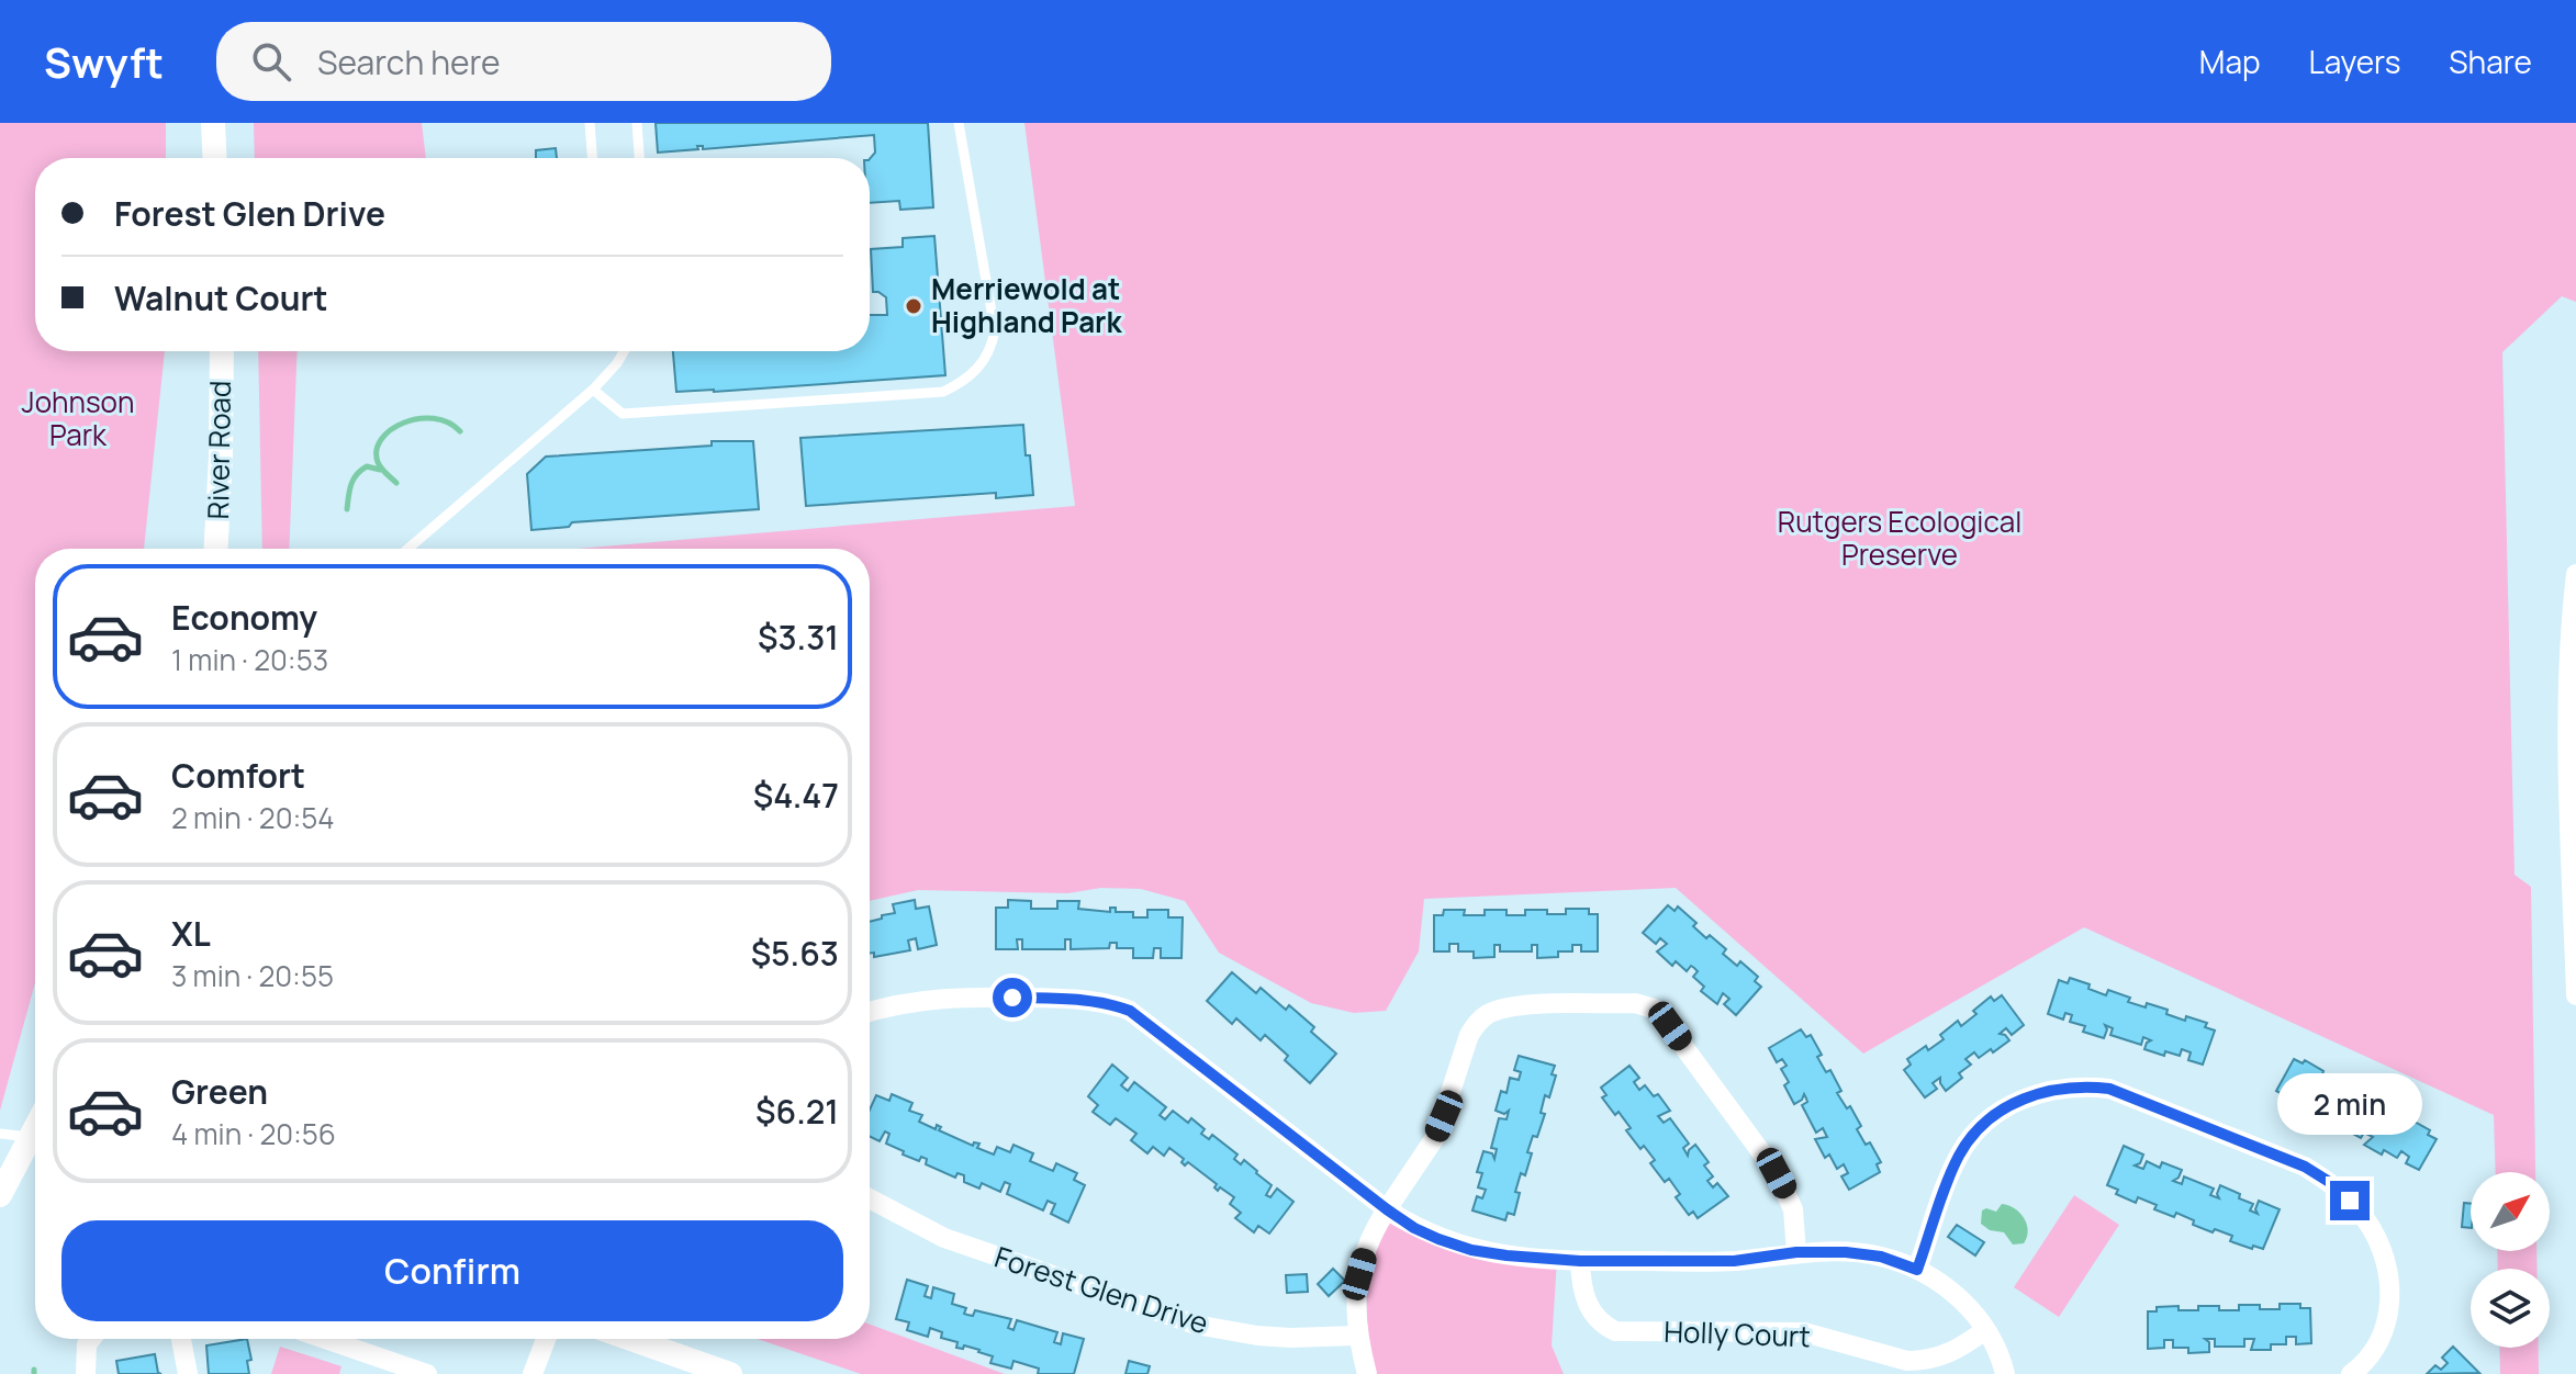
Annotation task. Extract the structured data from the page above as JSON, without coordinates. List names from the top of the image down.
{
  "streets": {
    "street": ["River Road", "Forest Glen Drive", "Holly Court"]
  },
  "parks": ["Johnson Park", "Rutgers Ecological Preserve"],
  "places": ["Merriewold at Highland Park"],
  "north": "top right",
  "page": {
    "header": "Swyft",
    "search": "Search here",
    "nav": ["Map", "Layers", "Share"],
    "banner": ["Forest Glen Drive", "Walnut Court"],
    "list": [
      {
        "name": "Economy",
        "note": "1 min · 20:53",
        "value": "$3.31"
      },
      {
        "name": "Comfort",
        "note": "2 min · 20:54",
        "value": "$4.47"
      },
      {
        "name": "XL",
        "note": "3 min · 20:55",
        "value": "$5.63"
      },
      {
        "name": "Green",
        "note": "4 min · 20:56",
        "value": "$6.21"
      }
    ],
    "bubble": "2 min",
    "buttons": "Confirm"
  }
}
